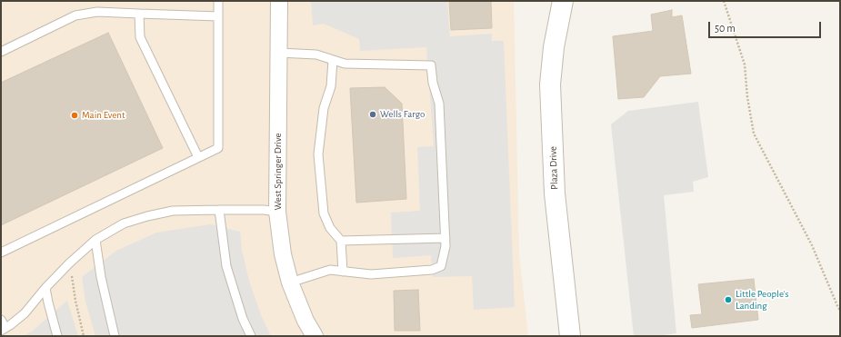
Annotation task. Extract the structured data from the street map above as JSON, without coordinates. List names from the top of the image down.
{
  "streets": {
    "street": ["Plaza Drive", "West Springer Drive"]
  },
  "places": ["Wells Fargo", "Main Event", "Little People's Landing"],
  "scale_bar": "50 m"
}
